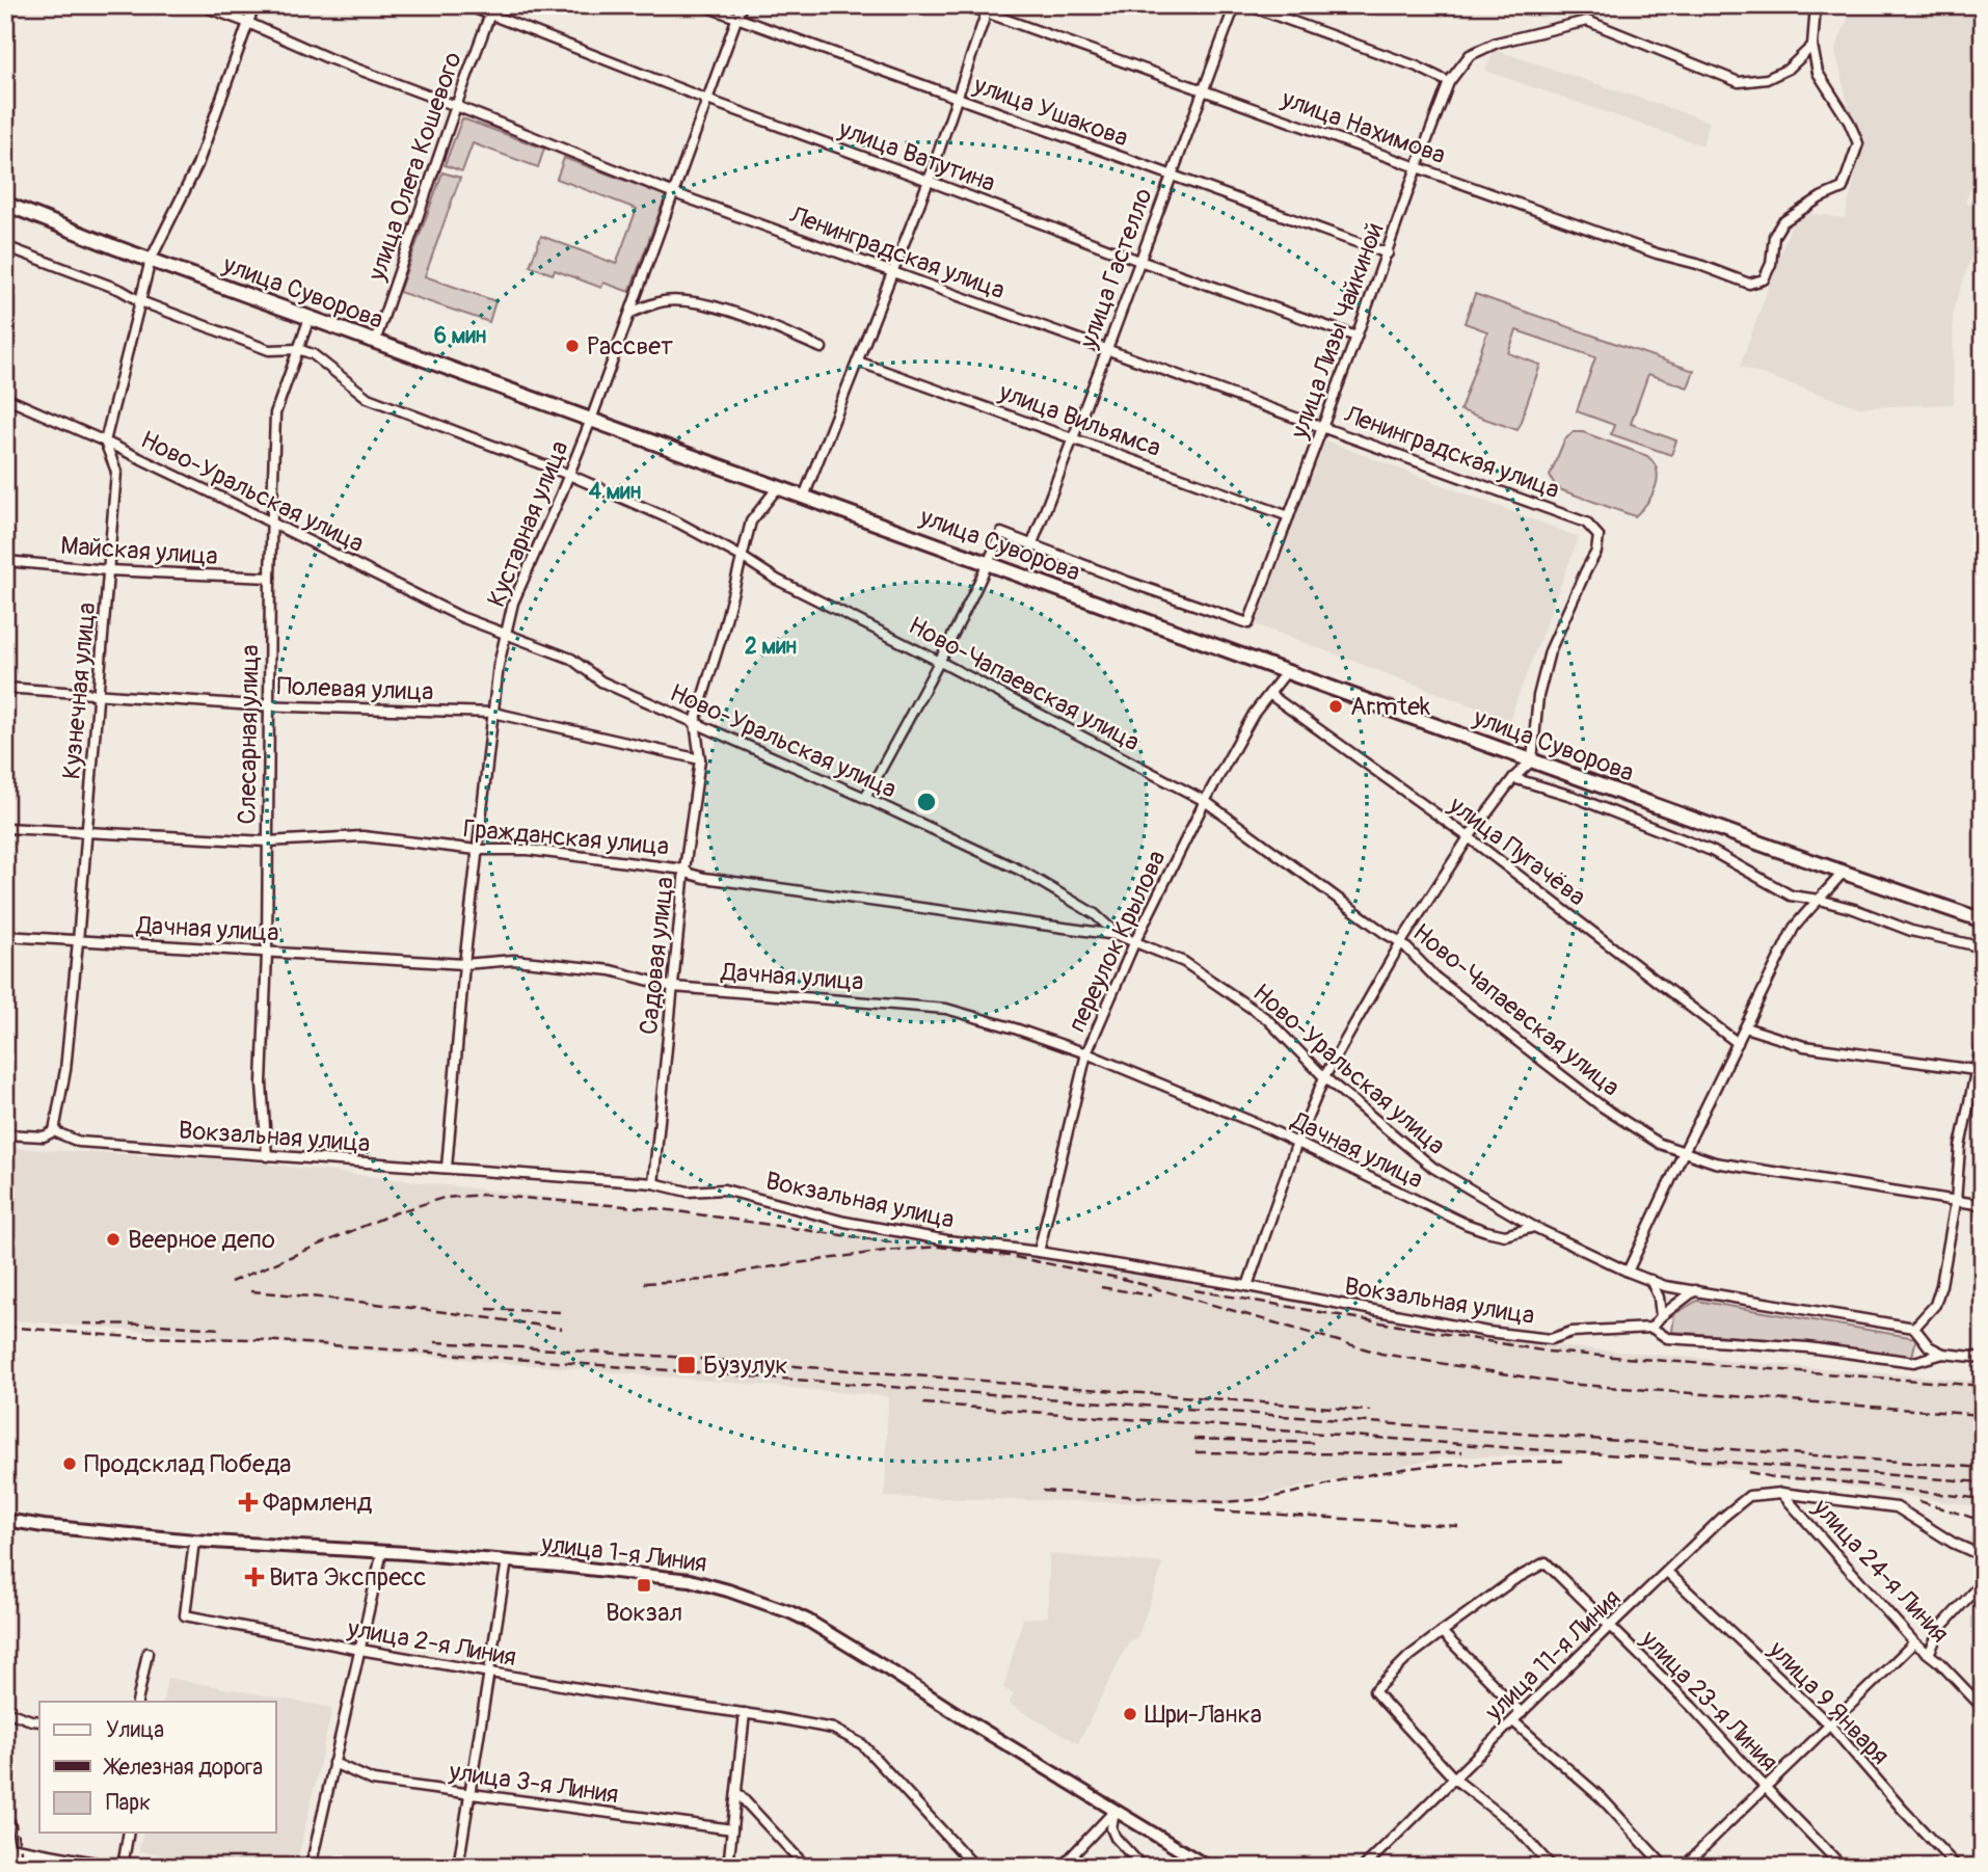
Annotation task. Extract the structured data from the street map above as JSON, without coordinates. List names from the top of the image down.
{
  "streets": {
    "main road": ["улица Суворова", "улица 1-я Линия"],
    "street": [
      "улица Ушакова",
      "улица Нахимова",
      "улица Ватутина",
      "улица Олега Кошевого",
      "Ленинградская улица",
      "улица Гастелло",
      "улица Лизы Чайкиной",
      "улица Вильямса",
      "Ново-Уральская улица",
      "Кустарная улица",
      "Майская улица",
      "Ново-Чапаевская улица",
      "Полевая улица",
      "Кузнечная улица",
      "Слесарная улица",
      "Гражданская улица",
      "улица Пугачёва",
      "Дачная улица",
      "переулок Крылова",
      "Садовая улица",
      "Вокзальная улица",
      "улица 24-я Линия",
      "улица 2-я Линия",
      "улица 11-я Линия",
      "улица 23-я Линия",
      "улица 9 Января",
      "улица 3-я Линия"
    ]
  },
  "crossings": [
    ["улица Ушакова", "улица Гастелло"],
    ["улица Ушакова", "улица Лизы Чайкиной"],
    ["улица Ушакова", "Кустарная улица"],
    ["улица Нахимова", "улица Гастелло"],
    ["улица Нахимова", "улица Лизы Чайкиной"],
    ["улица Ватутина", "улица Олега Кошевого"],
    ["улица Ватутина", "улица Гастелло"],
    ["улица Ватутина", "улица Лизы Чайкиной"],
    ["улица Ватутина", "Кустарная улица"],
    ["улица Олега Кошевого", "Ленинградская улица"],
    ["улица Олега Кошевого", "улица Суворова"],
    ["Ленинградская улица", "улица Гастелло"],
    ["Ленинградская улица", "улица Суворова"],
    ["Ленинградская улица", "улица Лизы Чайкиной"],
    ["Ленинградская улица", "Кустарная улица"],
    ["улица Гастелло", "улица Лизы Чайкиной"],
    ["улица Гастелло", "улица Вильямса"],
    ["улица Суворова", "Кустарная улица"],
    ["улица Суворова", "Слесарная улица"],
    ["улица Суворова", "переулок Крылова"],
    ["улица Суворова", "Садовая улица"],
    ["улица Лизы Чайкиной", "улица Вильямса"],
    ["Ново-Уральская улица", "Кустарная улица"],
    ["Ново-Уральская улица", "Кузнечная улица"],
    ["Ново-Уральская улица", "Слесарная улица"],
    ["Ново-Уральская улица", "Гражданская улица"],
    ["Ново-Уральская улица", "Дачная улица"],
    ["Ново-Уральская улица", "переулок Крылова"],
    ["Ново-Уральская улица", "Садовая улица"],
    ["Кустарная улица", "Ново-Чапаевская улица"],
    ["Кустарная улица", "Полевая улица"],
    ["Кустарная улица", "Гражданская улица"],
    ["Кустарная улица", "Дачная улица"],
    ["Кустарная улица", "Вокзальная улица"],
    ["Майская улица", "Кузнечная улица"],
    ["Майская улица", "Слесарная улица"],
    ["Ново-Чапаевская улица", "Слесарная улица"],
    ["Ново-Чапаевская улица", "переулок Крылова"],
    ["Ново-Чапаевская улица", "Садовая улица"],
    ["Полевая улица", "Кузнечная улица"],
    ["Полевая улица", "Слесарная улица"],
    ["Полевая улица", "Садовая улица"],
    ["Кузнечная улица", "Гражданская улица"],
    ["Кузнечная улица", "Дачная улица"],
    ["Кузнечная улица", "Вокзальная улица"],
    ["Слесарная улица", "Гражданская улица"],
    ["Слесарная улица", "Дачная улица"],
    ["Слесарная улица", "Вокзальная улица"],
    ["Гражданская улица", "Садовая улица"],
    ["улица Пугачёва", "переулок Крылова"],
    ["Дачная улица", "переулок Крылова"],
    ["Дачная улица", "Садовая улица"],
    ["переулок Крылова", "Вокзальная улица"],
    ["Садовая улица", "Вокзальная улица"],
    ["улица 1-я Линия", "улица 2-я Линия"],
    ["улица 24-я Линия", "улица 11-я Линия"],
    ["улица 11-я Линия", "улица 23-я Линия"],
    ["улица 11-я Линия", "улица 9 Января"]
  ],
  "places": {
    "other": [
      "Рассвет",
      "Armtek",
      "Веерное депо",
      "Продсклад Победа",
      "Шри-Ланка"
    ],
    "transit": ["Бузулук", "Вокзал"],
    "health": ["Фармленд", "Вита Экспресс"]
  },
  "legend": ["Улица", "Железная дорога", "Парк"],
  "rings": ["6 мин", "4 мин", "2 мин"]
}
